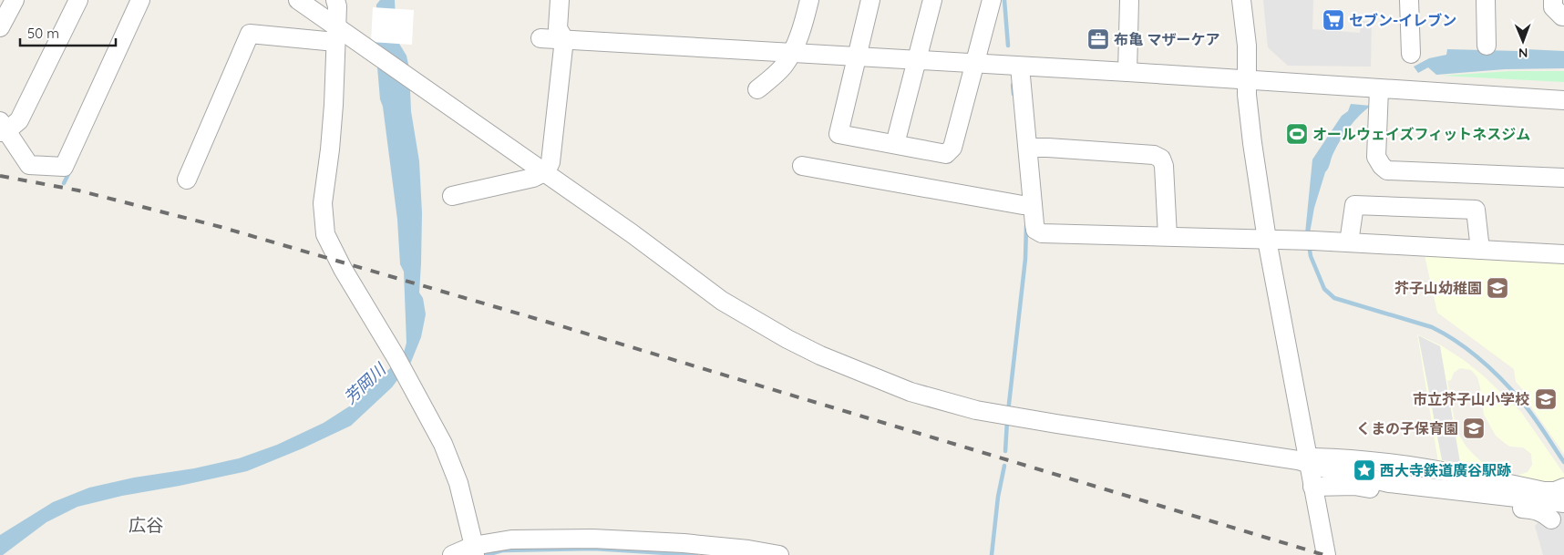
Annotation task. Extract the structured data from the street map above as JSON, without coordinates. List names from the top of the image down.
{
  "districts": ["広谷"],
  "water": ["芳岡川"],
  "places": {
    "supermarket": ["セブン-イレブン"],
    "office": ["布亀 マザーケア"],
    "sports": ["オールウェイズフィットネスジム"],
    "school or university": ["芥子山幼稚園", "市立芥子山小学校", "くまの子保育園"],
    "place": ["西大寺鉄道廣谷駅跡"]
  },
  "scale_bar": "50 m",
  "north": "bottom"
}
